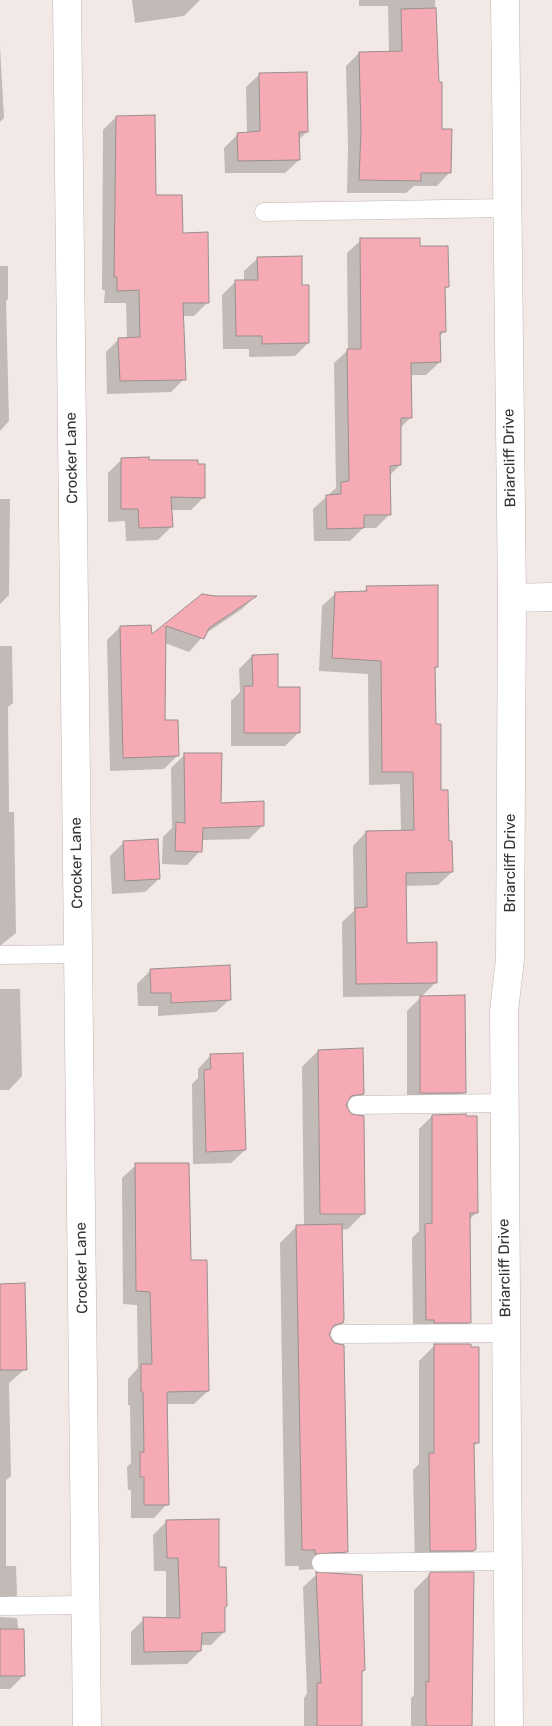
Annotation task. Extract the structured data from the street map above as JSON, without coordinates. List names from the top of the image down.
{
  "streets": {
    "street": ["Crocker Lane", "Briarcliff Drive"]
  }
}
